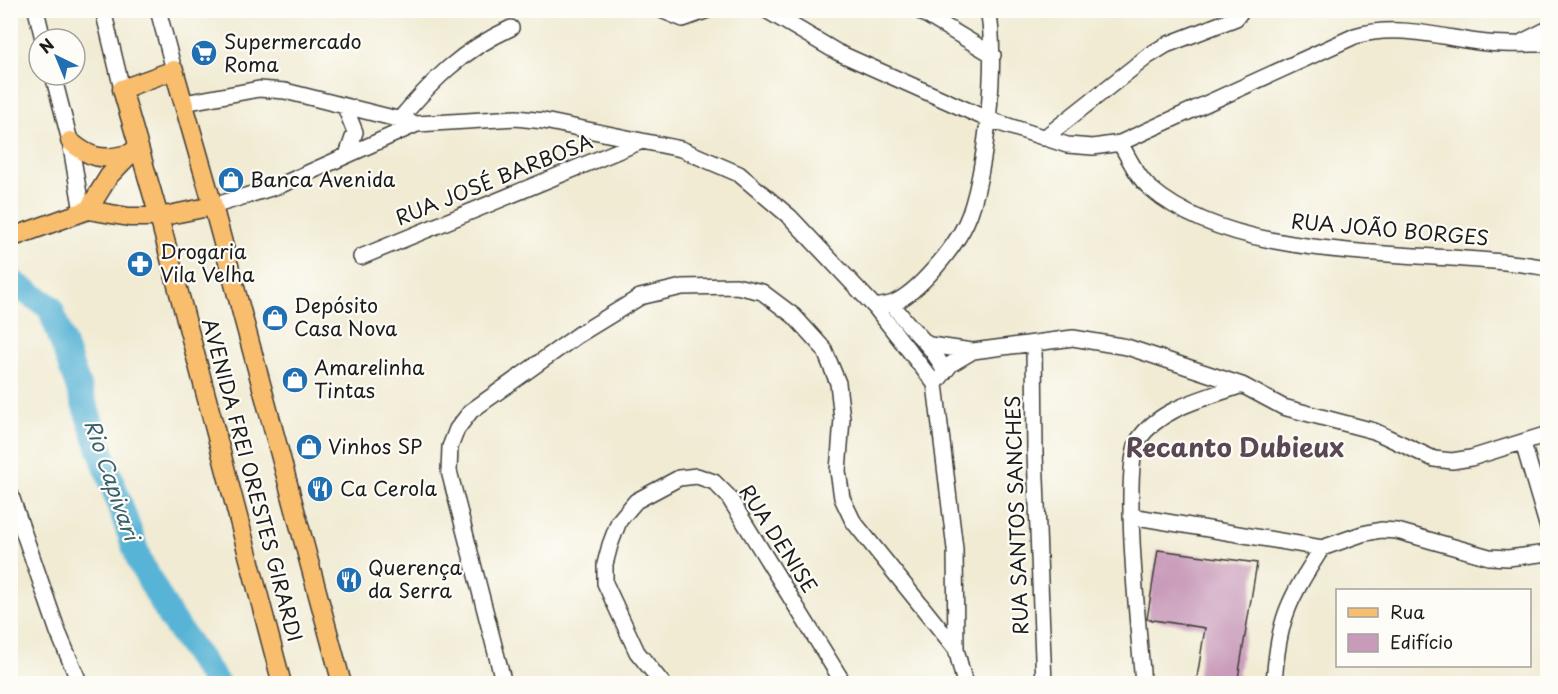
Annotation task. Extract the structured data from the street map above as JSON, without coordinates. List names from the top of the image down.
{
  "streets": {
    "main road": ["AVENIDA FREI ORESTES GIRARDI"],
    "street": [
      "RUA JOSÉ BARBOSA",
      "RUA JOÃO BORGES",
      "RUA SANTOS SANCHES",
      "RUA DENISE"
    ]
  },
  "districts": ["Recanto Dubieux"],
  "water": ["Rio Capivari"],
  "places": {
    "supermarket": ["Supermercado Roma"],
    "shop": [
      "Banca Avenida",
      "Depósito Casa Nova",
      "Amarelinha Tintas",
      "Vinhos SP"
    ],
    "pharmacy": ["Drogaria Vila Velha"],
    "restaurant": ["Ca Cerola", "Querença da Serra"]
  },
  "legend": ["Rua", "Edifício"],
  "north": "top left"
}
